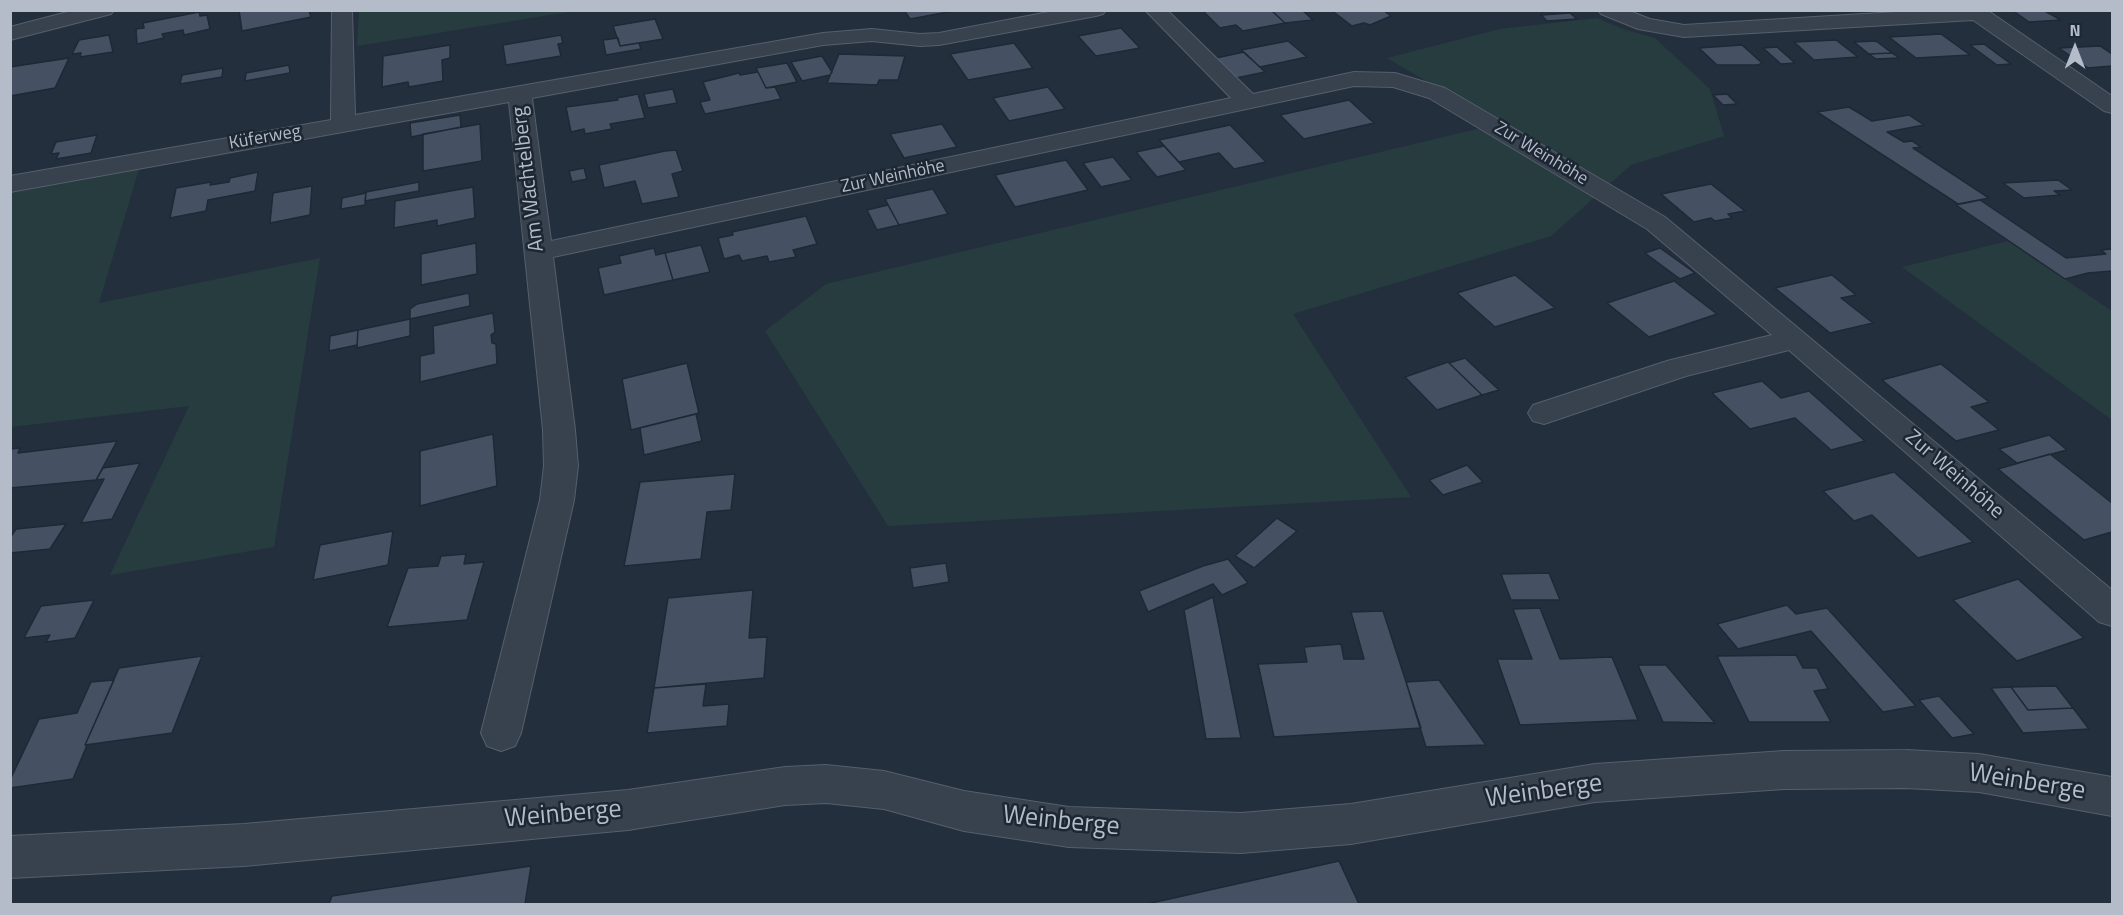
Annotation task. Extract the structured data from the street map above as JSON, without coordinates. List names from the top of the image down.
{
  "streets": {
    "street": [
      "Küferweg",
      "Zur Weinhöhe",
      "Am Wachtelberg",
      "Weinberge"
    ]
  },
  "crossings": [
    ["Küferweg", "Am Wachtelberg"],
    ["Zur Weinhöhe", "Am Wachtelberg"]
  ],
  "north": "top"
}
